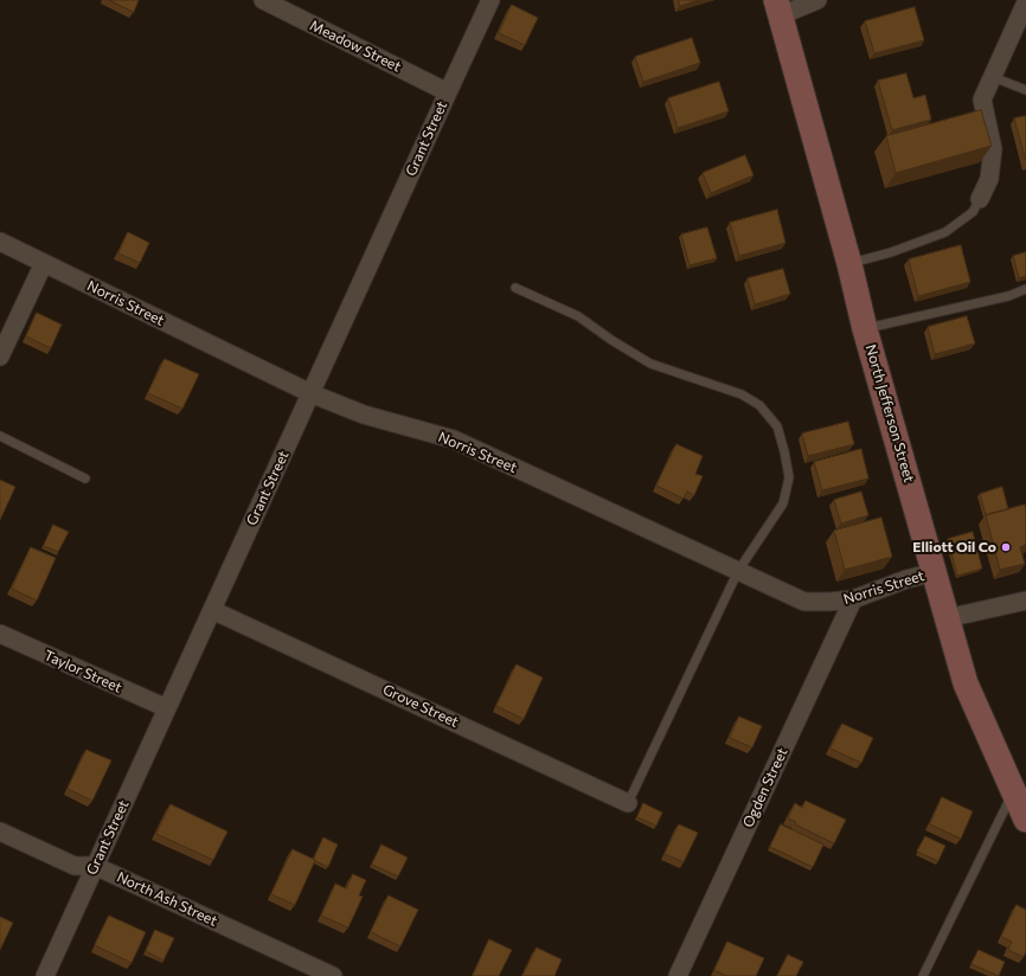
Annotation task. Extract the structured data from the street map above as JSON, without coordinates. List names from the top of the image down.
{
  "streets": {
    "main road": ["North Jefferson Street"],
    "street": [
      "Meadow Street",
      "Grant Street",
      "Norris Street",
      "Taylor Street",
      "Grove Street",
      "Ogden Street",
      "North Ash Street"
    ]
  },
  "crossings": [
    ["Meadow Street", "Grant Street"],
    ["Grant Street", "Norris Street"],
    ["Grant Street", "Taylor Street"],
    ["Grant Street", "Grove Street"],
    ["Grant Street", "North Ash Street"],
    ["Norris Street", "North Jefferson Street"],
    ["Norris Street", "Ogden Street"]
  ],
  "places": ["Elliott Oil Co"]
}
